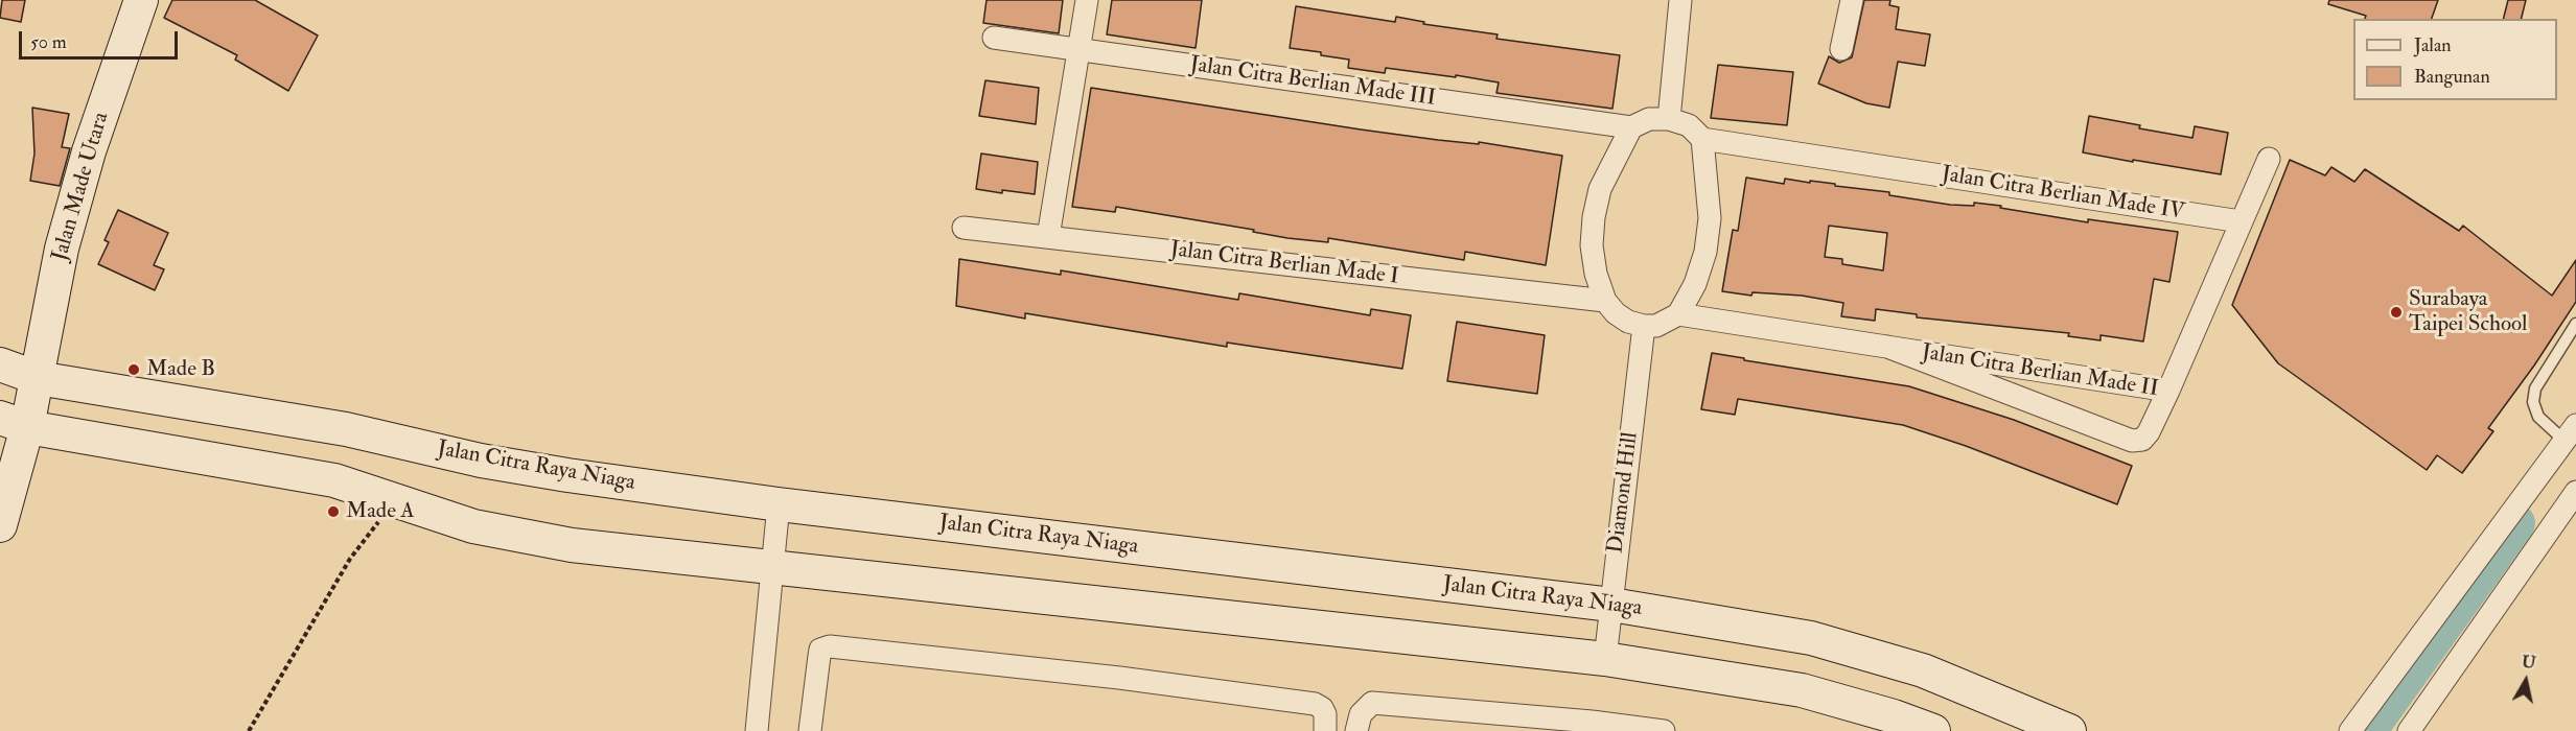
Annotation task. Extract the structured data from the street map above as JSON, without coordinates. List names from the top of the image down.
{
  "streets": {
    "street": [
      "Jalan Citra Berlian Made III",
      "Jalan Made Utara",
      "Jalan Citra Berlian Made IV",
      "Jalan Citra Berlian Made I",
      "Jalan Citra Berlian Made II",
      "Jalan Citra Raya Niaga",
      "Diamond Hill"
    ]
  },
  "crossings": [
    ["Jalan Made Utara", "Jalan Citra Raya Niaga"],
    ["Jalan Citra Raya Niaga", "Diamond Hill"]
  ],
  "places": ["Surabaya Taipei School", "Made B", "Made A"],
  "legend": ["Jalan", "Bangunan"],
  "scale_bar": "50 m",
  "north": "top"
}
